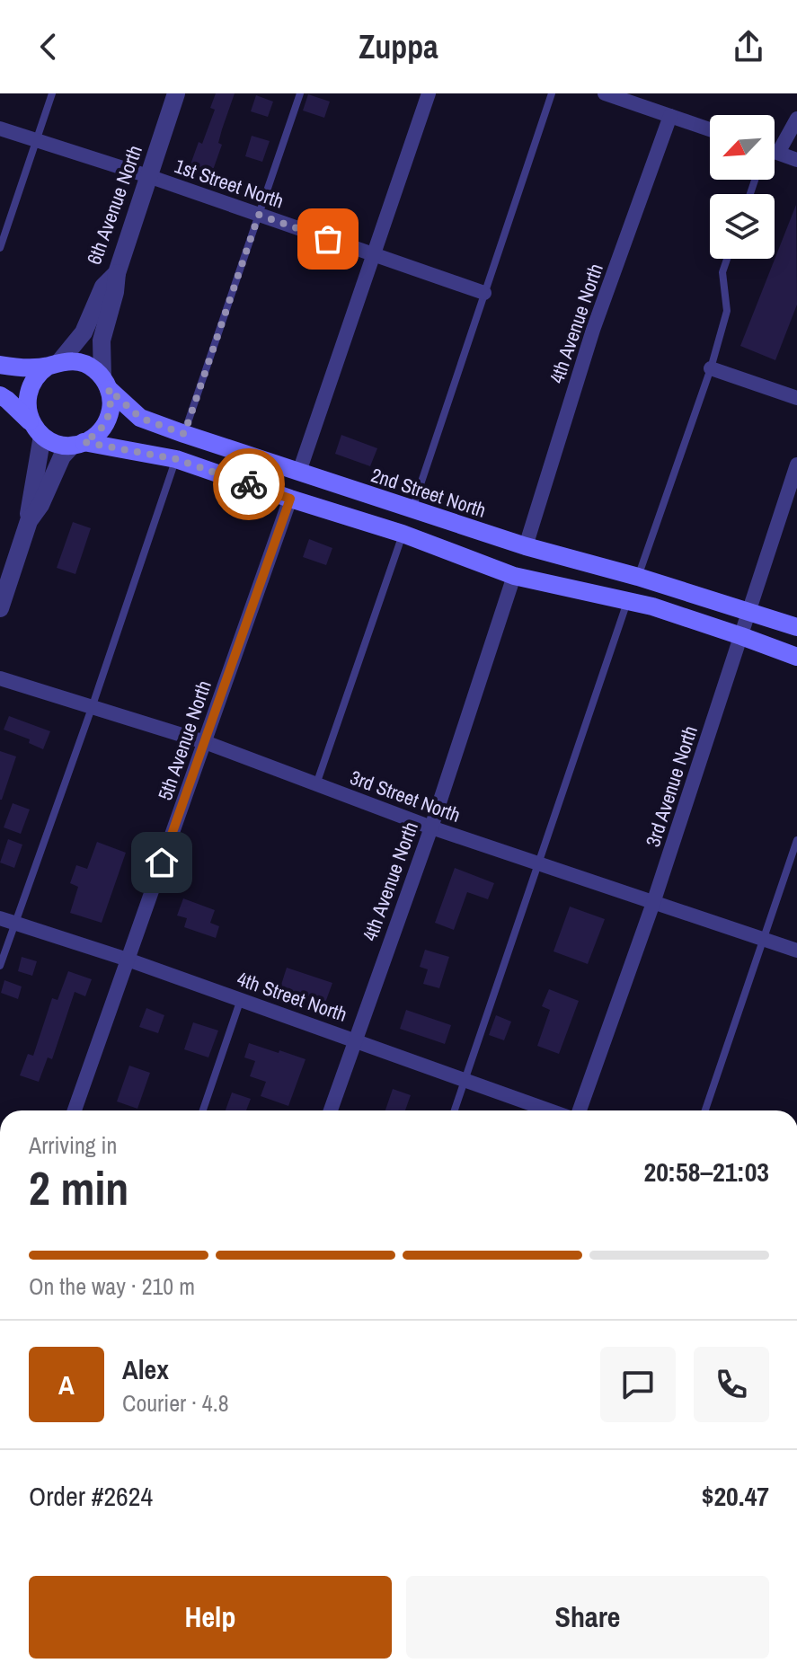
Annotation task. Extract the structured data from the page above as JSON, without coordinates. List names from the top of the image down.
{
  "streets": {
    "main road": ["2nd Street North"],
    "street": [
      "1st Street North",
      "6th Avenue North",
      "4th Avenue North",
      "5th Avenue North",
      "3rd Avenue North",
      "3rd Street North",
      "4th Street North"
    ]
  },
  "crossings": [
    ["1st Street North", "6th Avenue North"],
    ["6th Avenue North", "2nd Street North"],
    ["4th Avenue North", "2nd Street North"],
    ["4th Avenue North", "3rd Street North"],
    ["4th Avenue North", "4th Street North"],
    ["2nd Street North", "3rd Avenue North"],
    ["5th Avenue North", "3rd Street North"],
    ["5th Avenue North", "4th Street North"],
    ["3rd Avenue North", "3rd Street North"]
  ],
  "north": "bottom left",
  "page": {
    "header": "Zuppa",
    "heading": ["2 min", "Arriving in", "20:58–21:03"],
    "panel": [
      "Alex",
      "Courier · 4.8",
      "Order #2624",
      "$20.47"
    ],
    "bar": "On the way · 210 m",
    "round": "A",
    "buttons": ["Help", "Share"]
  }
}
